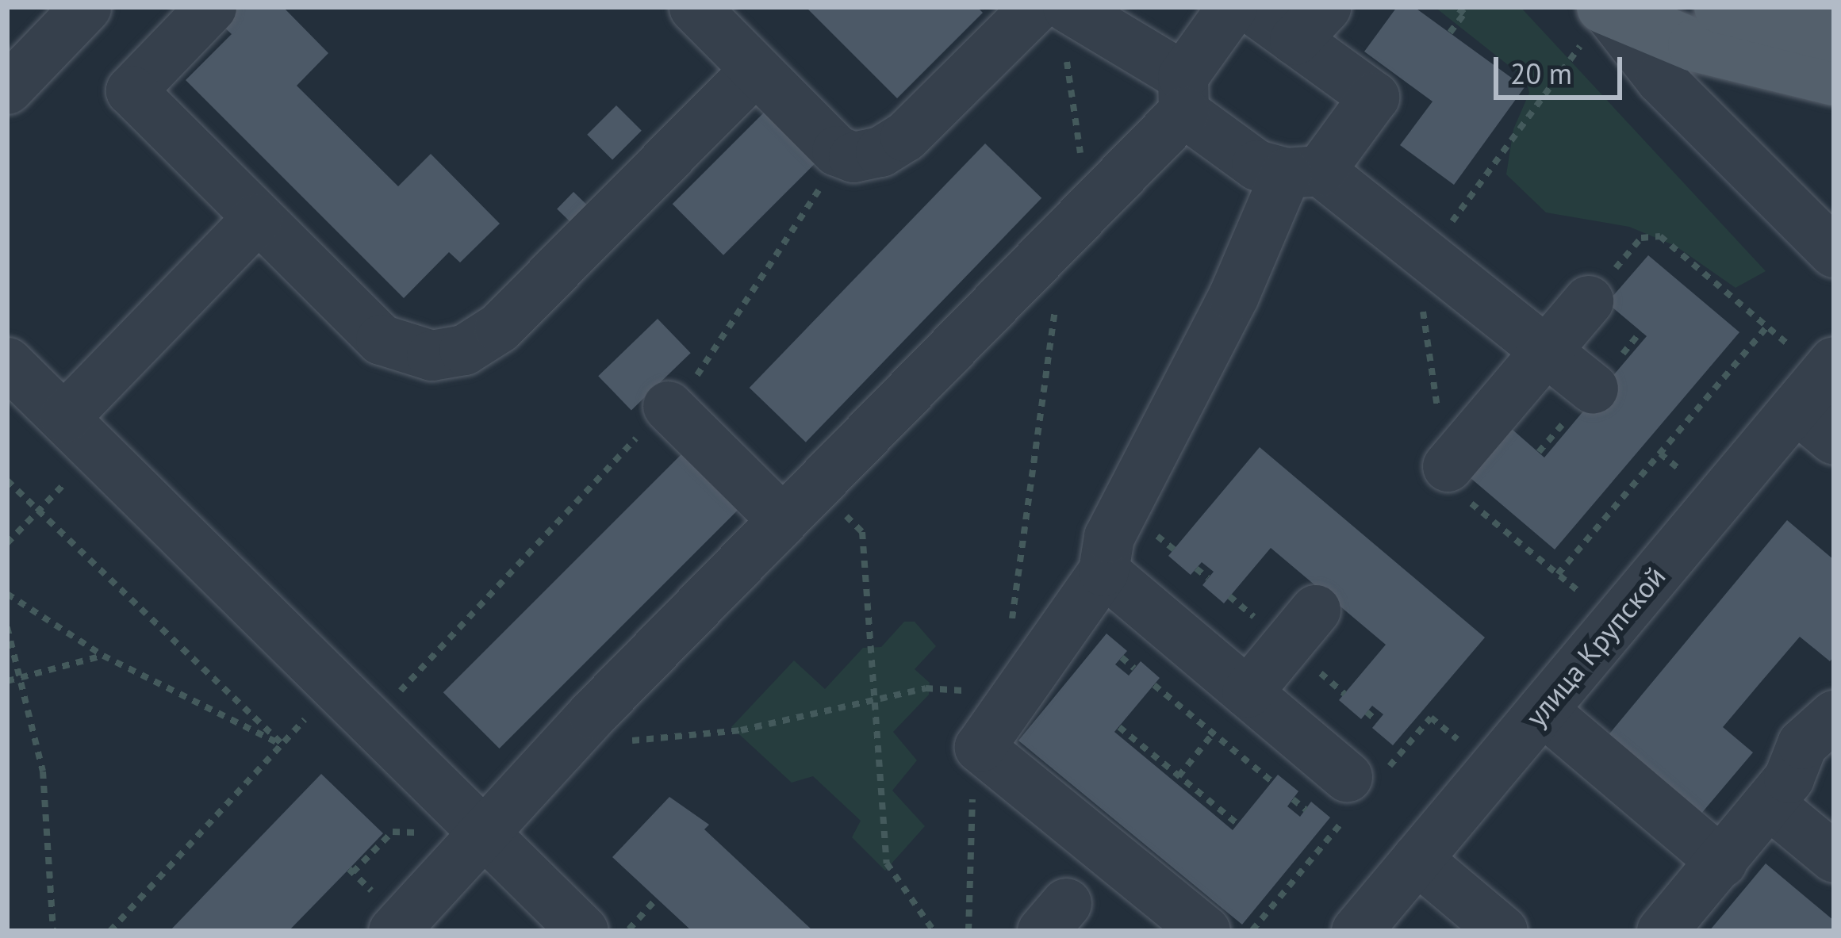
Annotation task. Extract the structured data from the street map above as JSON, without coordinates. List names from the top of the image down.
{
  "streets": {
    "street": ["улица Крупской"]
  },
  "scale_bar": "20 m"
}
